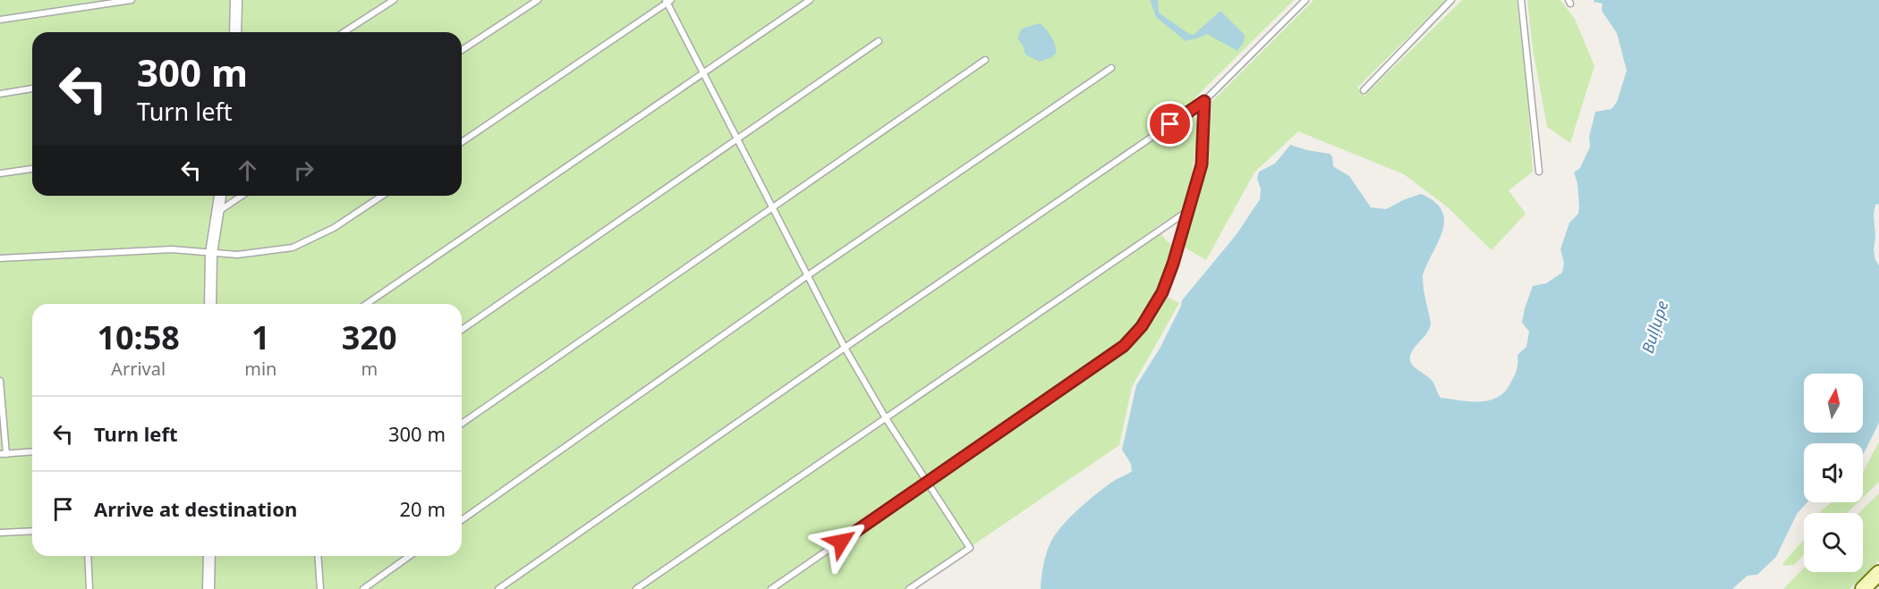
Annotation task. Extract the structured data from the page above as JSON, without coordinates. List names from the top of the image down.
{
  "water": ["Buļļupe"],
  "north": "top",
  "page": {
    "turn": ["300 m", "Turn left"],
    "eta": [
      "10:58",
      "Arrival",
      "1",
      "min",
      "320",
      "m"
    ],
    "list": [
      {
        "name": "Turn left",
        "value": "300 m"
      },
      {
        "name": "Arrive at destination",
        "value": "20 m"
      }
    ]
  }
}
